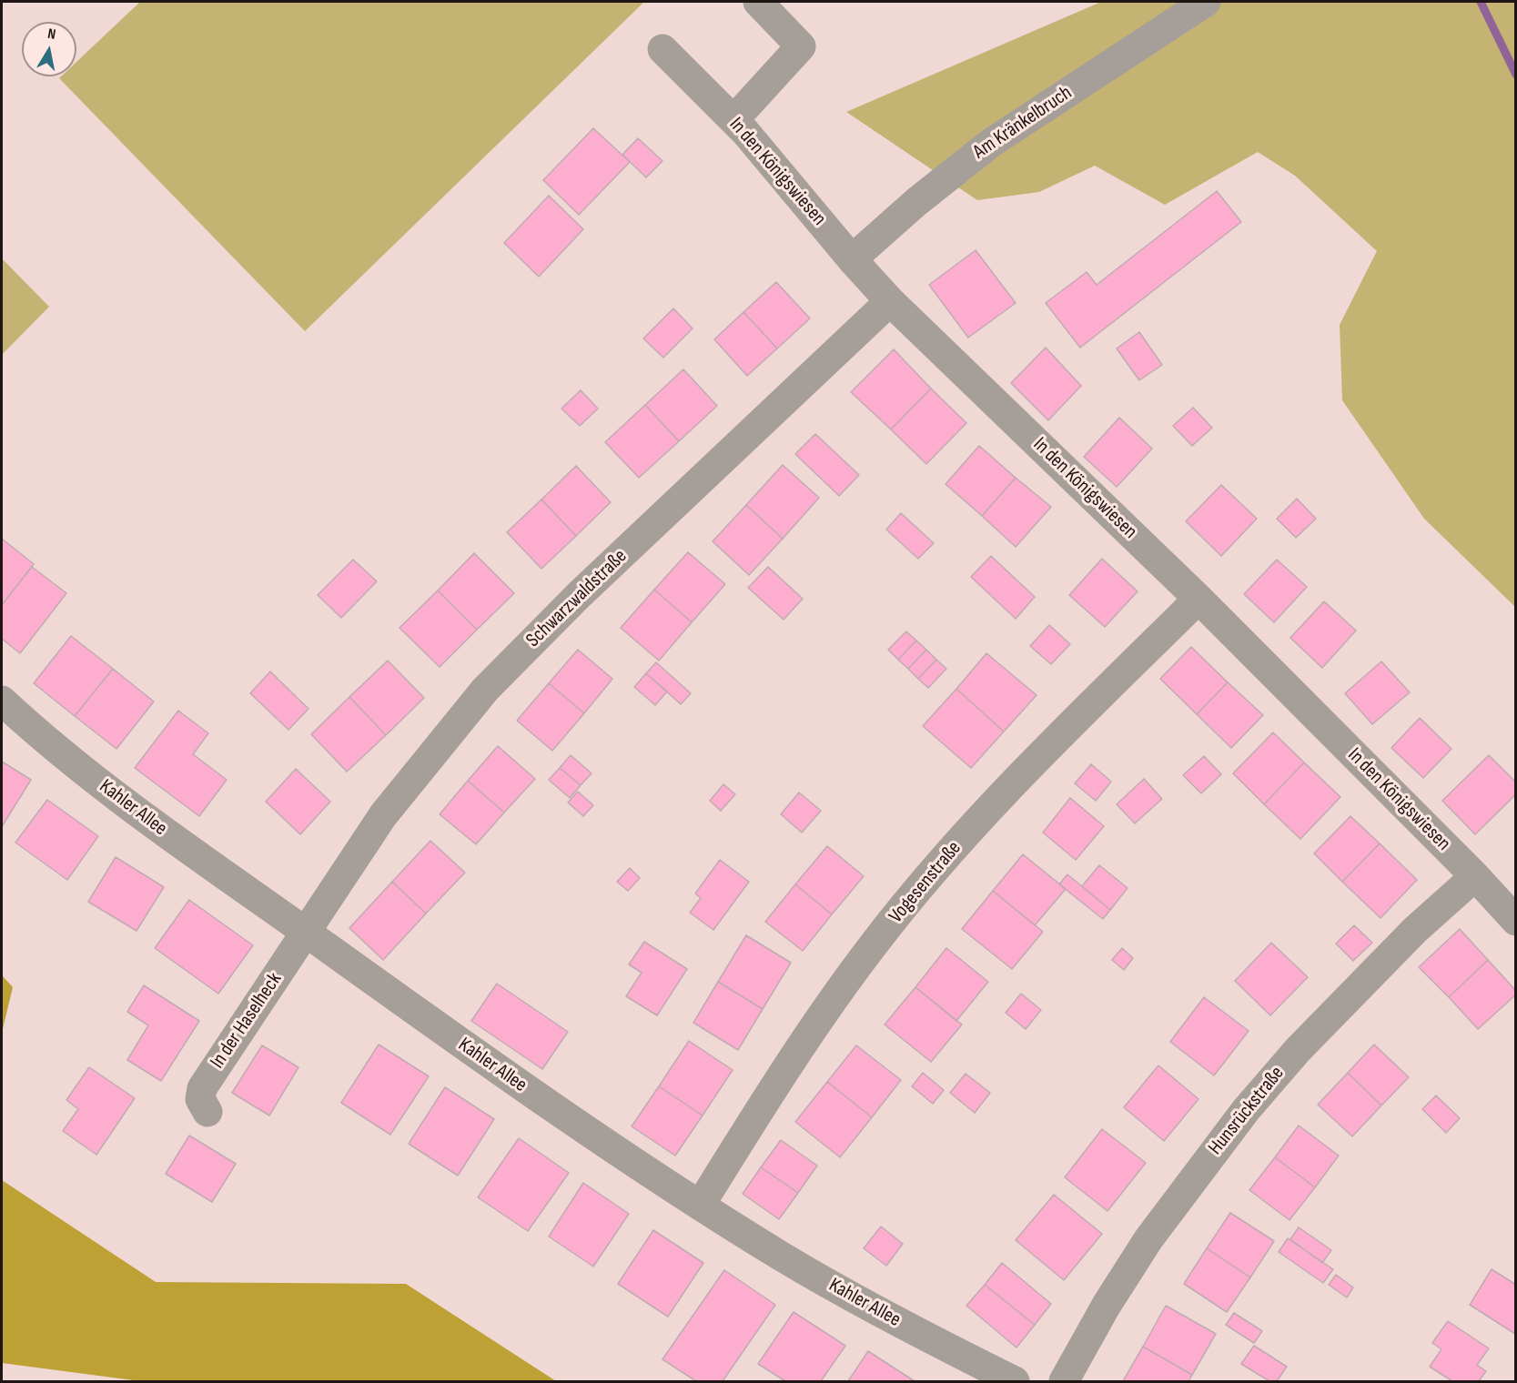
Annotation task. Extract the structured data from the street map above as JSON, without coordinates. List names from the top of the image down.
{
  "streets": {
    "street": [
      "Am Kränkelbruch",
      "In den Königswiesen",
      "Schwarzwaldstraße",
      "Kahler Allee",
      "Vogesenstraße",
      "In der Haselheck",
      "Hunsrückstraße"
    ]
  },
  "crossings": [
    ["Am Kränkelbruch", "In den Königswiesen"],
    ["In den Königswiesen", "Schwarzwaldstraße"],
    ["In den Königswiesen", "Vogesenstraße"],
    ["In den Königswiesen", "Hunsrückstraße"],
    ["Schwarzwaldstraße", "Kahler Allee"],
    ["Schwarzwaldstraße", "In der Haselheck"],
    ["Kahler Allee", "Vogesenstraße"],
    ["Kahler Allee", "In der Haselheck"]
  ],
  "north": "top"
}
